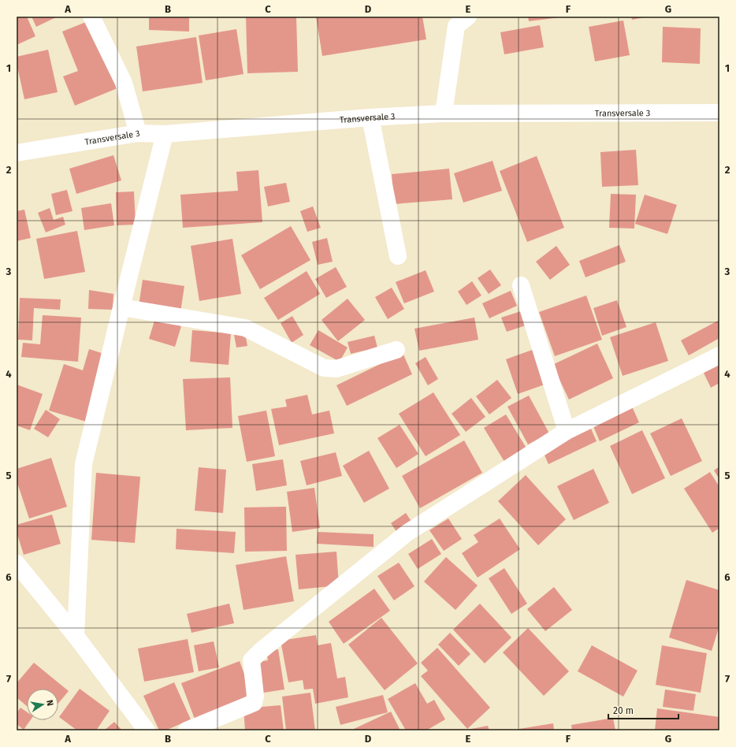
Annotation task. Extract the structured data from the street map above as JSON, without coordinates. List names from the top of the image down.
{
  "streets": {
    "street": ["Transversale 3"]
  },
  "scale_bar": "20 m",
  "north": "right",
  "grid": {
    "columns": [
      "A",
      "B",
      "C",
      "D",
      "E",
      "F",
      "G"
    ],
    "rows": [
      "1",
      "2",
      "3",
      "4",
      "5",
      "6",
      "7"
    ]
  }
}
